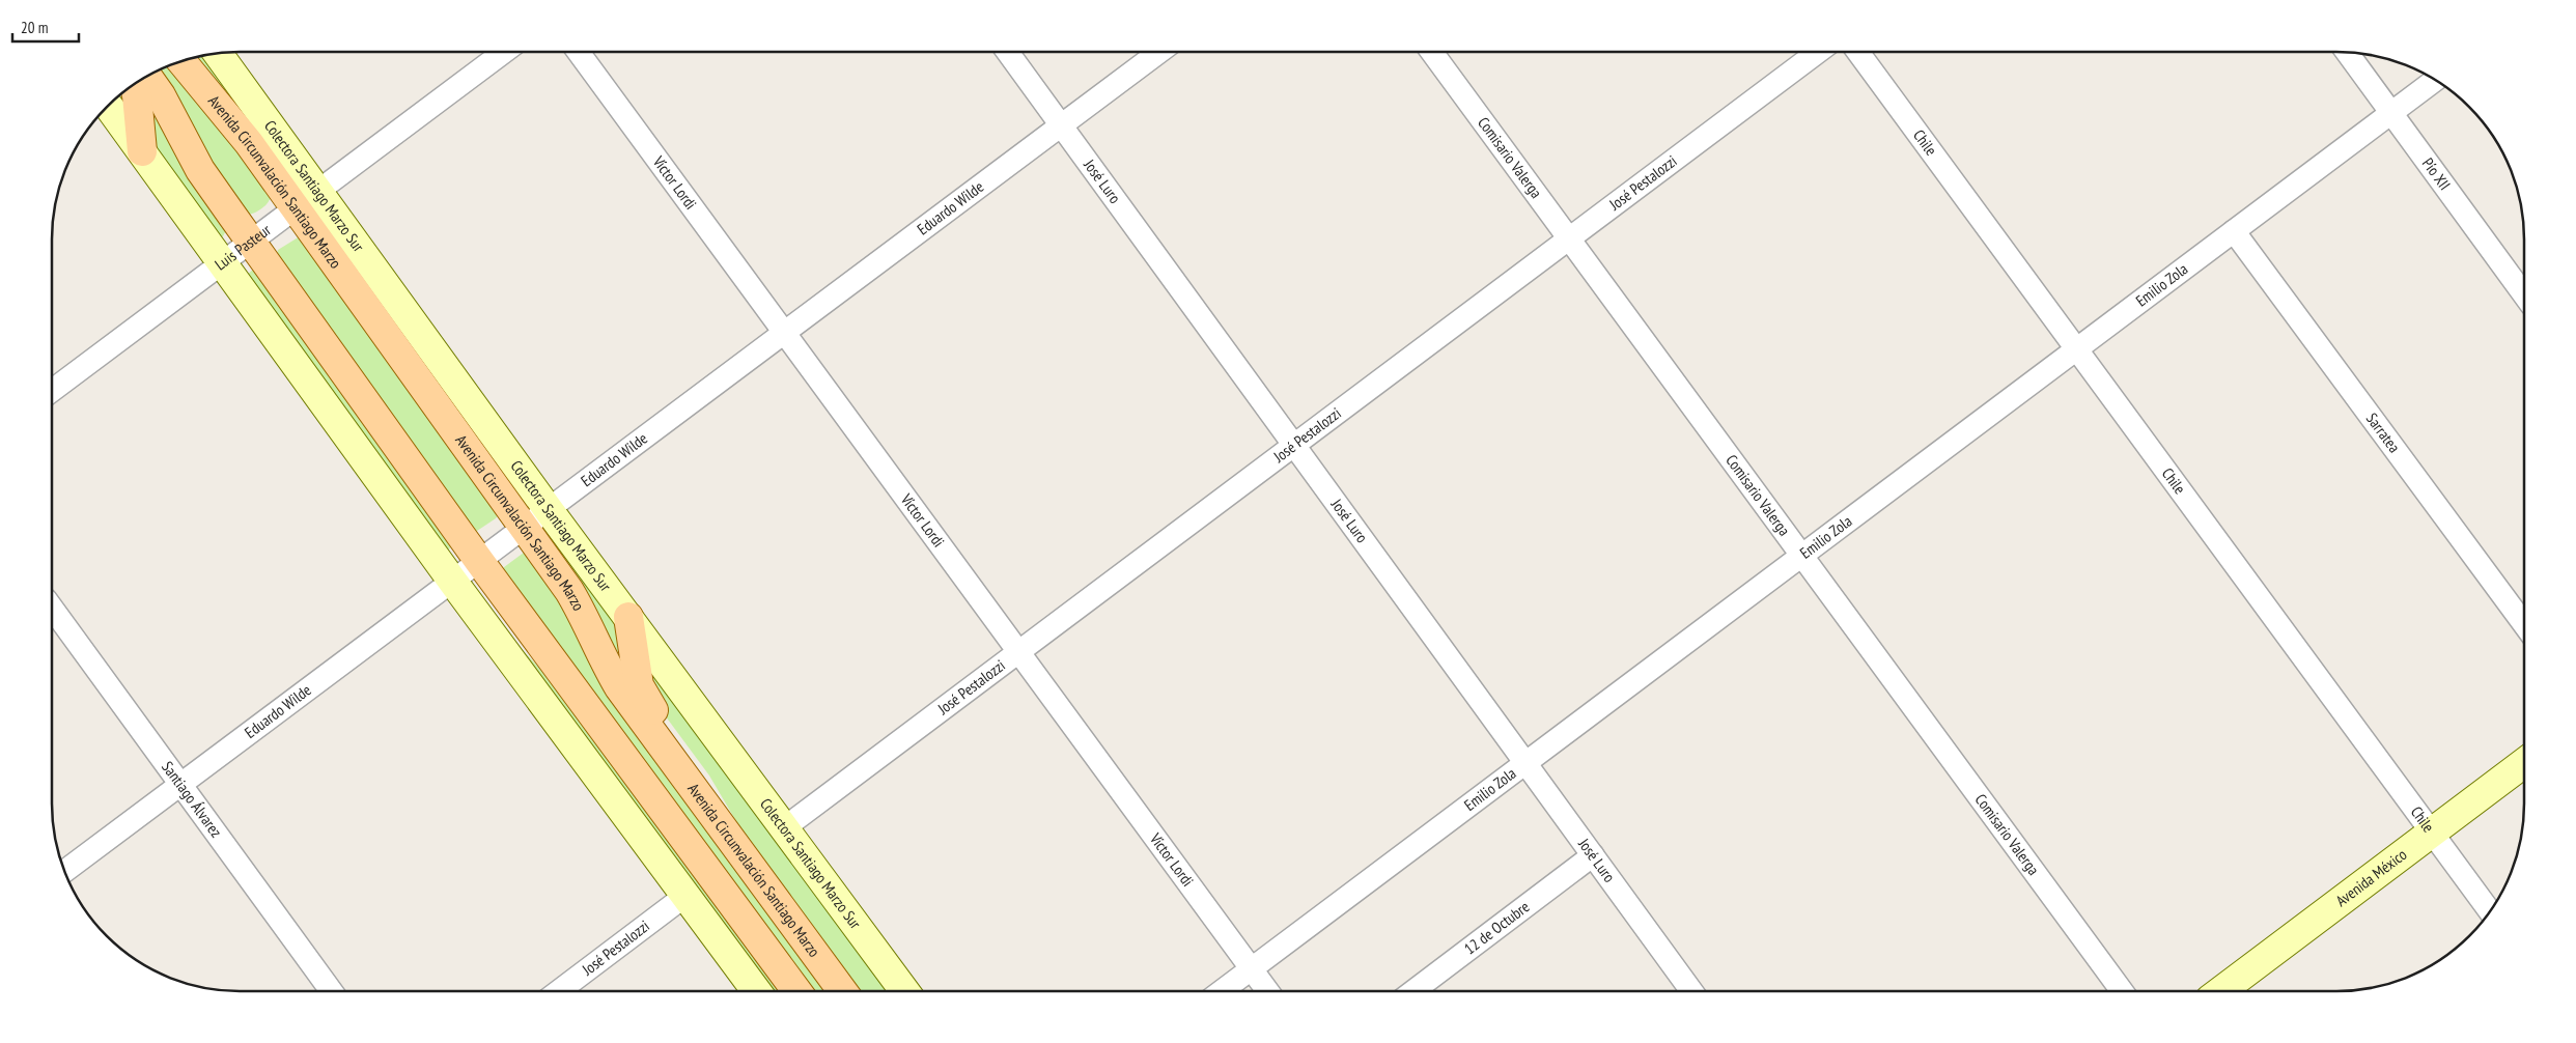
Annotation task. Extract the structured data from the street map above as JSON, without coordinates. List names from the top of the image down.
{
  "streets": {
    "main road": ["Avenida Circunvalación Santiago Marzo"],
    "street": [
      "Chile",
      "Comisario Valerga",
      "Pío XII",
      "José Luro",
      "Víctor Lordi",
      "José Pestalozzi",
      "Colectora Santiago Marzo Sur",
      "Eduardo Wilde",
      "Luis Pasteur",
      "Emilio Zola",
      "Sarratea",
      "Santiago Álvarez",
      "Avenida México",
      "12 de Octubre"
    ]
  },
  "crossings": [
    ["Chile", "Emilio Zola"],
    ["Chile", "Avenida México"],
    ["Comisario Valerga", "José Pestalozzi"],
    ["Comisario Valerga", "Emilio Zola"],
    ["Pío XII", "Emilio Zola"],
    ["José Luro", "José Pestalozzi"],
    ["José Luro", "Eduardo Wilde"],
    ["José Luro", "Emilio Zola"],
    ["José Luro", "12 de Octubre"],
    ["Avenida Circunvalación Santiago Marzo", "Eduardo Wilde"],
    ["Avenida Circunvalación Santiago Marzo", "Luis Pasteur"],
    ["Víctor Lordi", "José Pestalozzi"],
    ["Víctor Lordi", "Eduardo Wilde"],
    ["Víctor Lordi", "Emilio Zola"],
    ["José Pestalozzi", "Colectora Santiago Marzo Sur"],
    ["Colectora Santiago Marzo Sur", "Eduardo Wilde"],
    ["Colectora Santiago Marzo Sur", "Luis Pasteur"],
    ["Eduardo Wilde", "Santiago Álvarez"],
    ["Emilio Zola", "Sarratea"]
  ],
  "scale_bar": "20 m"
}
